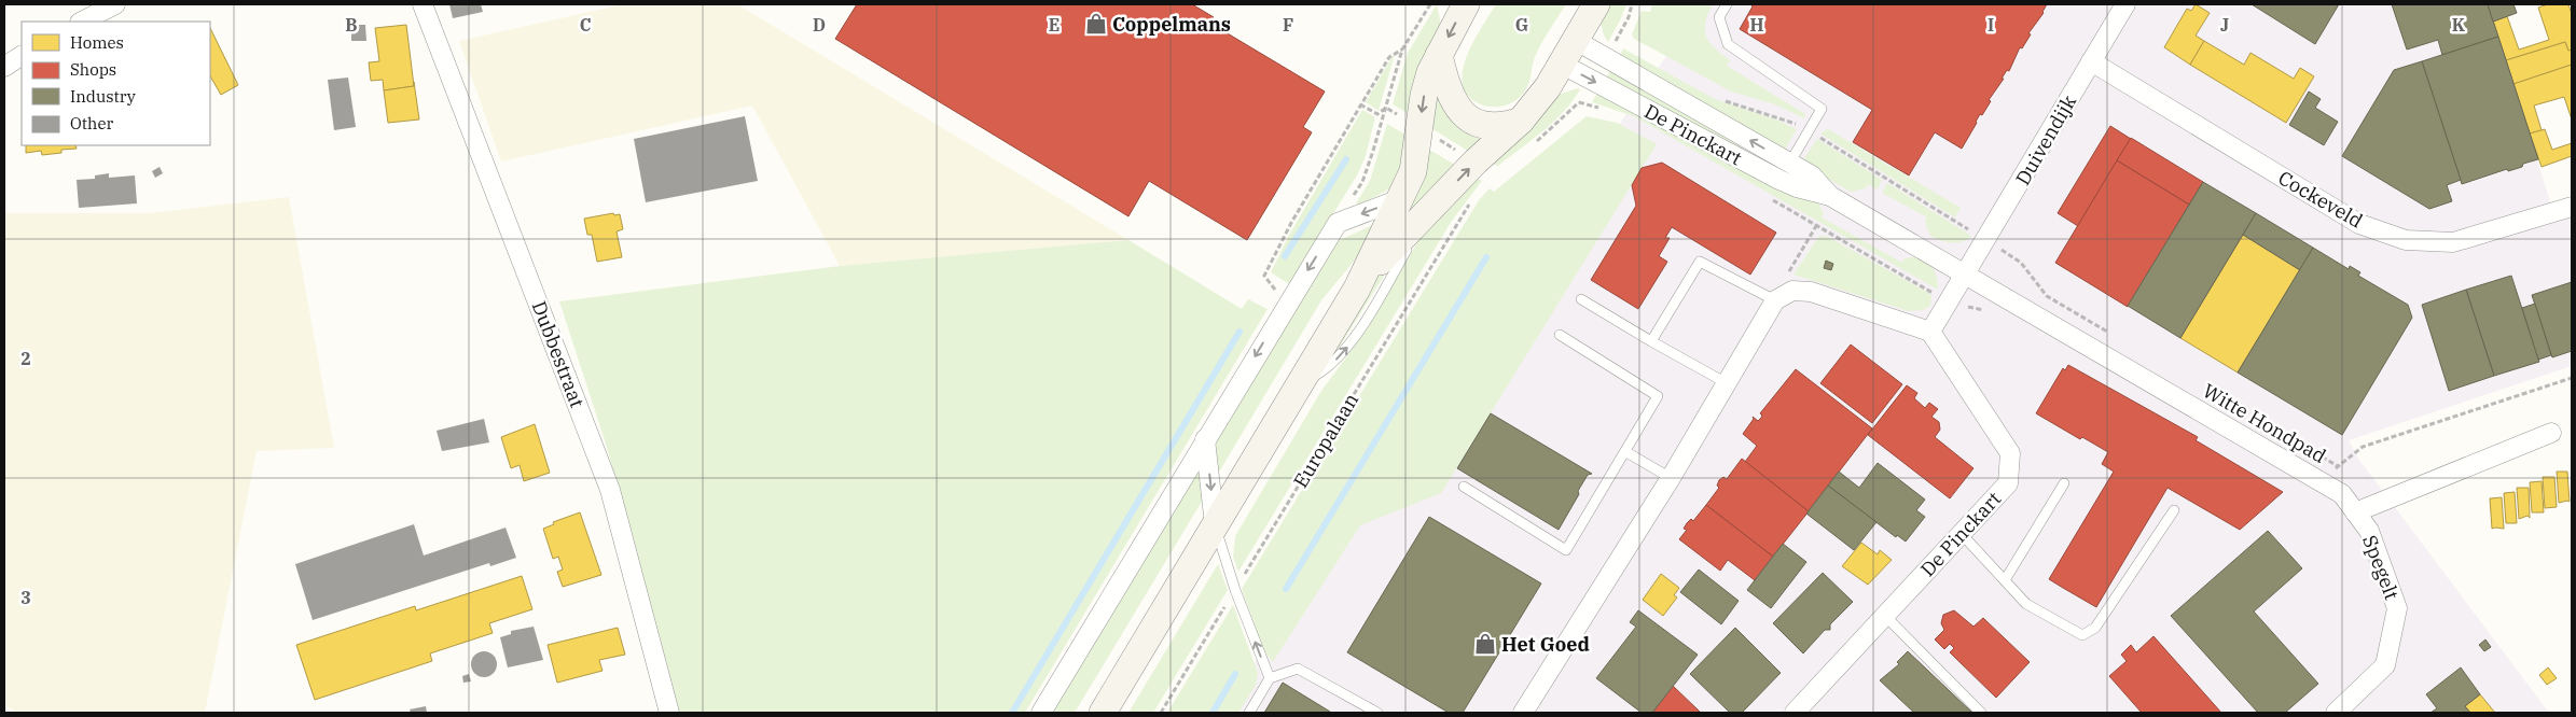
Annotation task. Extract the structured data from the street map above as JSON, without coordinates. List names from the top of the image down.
{
  "streets": {
    "main road": ["Europalaan"],
    "street": [
      "De Pinckart",
      "Duivendijk",
      "Cockeveld",
      "Dubbestraat",
      "Witte Hondpad",
      "Spegelt"
    ]
  },
  "crossings": [
    ["De Pinckart", "Duivendijk"],
    ["De Pinckart", "Witte Hondpad"],
    ["De Pinckart", "Europalaan"],
    ["Duivendijk", "Cockeveld"],
    ["Duivendijk", "Witte Hondpad"],
    ["Witte Hondpad", "Spegelt"]
  ],
  "places": {
    "shop": ["Coppelmans", "Het Goed"]
  },
  "legend": [
    "Homes",
    "Shops",
    "Industry",
    "Other"
  ],
  "grid": {
    "columns": [
      "B",
      "C",
      "D",
      "E",
      "F",
      "G",
      "H",
      "I",
      "J",
      "K"
    ],
    "rows": ["2", "3"]
  }
}
